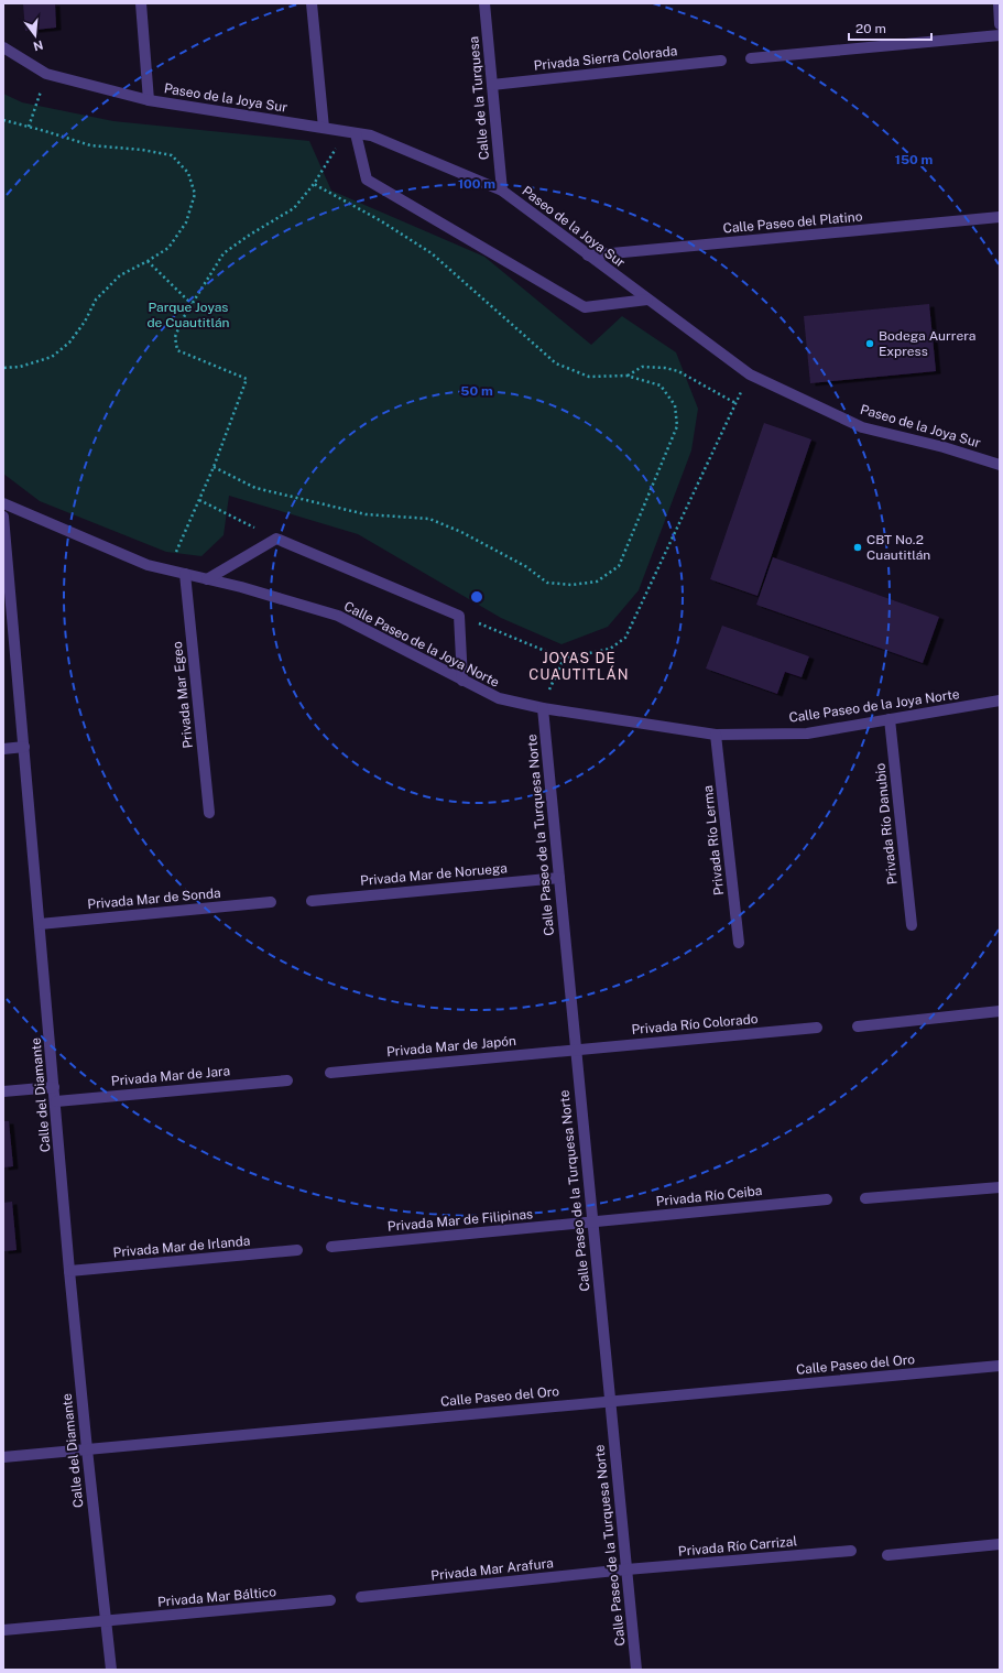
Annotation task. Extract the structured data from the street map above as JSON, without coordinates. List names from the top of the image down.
{
  "streets": {
    "street": [
      "Privada Sierra Colorada",
      "Paseo de la Joya Sur",
      "Calle de la Turquesa",
      "Calle Paseo del Platino",
      "Calle Paseo de la Joya Norte",
      "Privada Mar Egeo",
      "Privada Río Danubio",
      "Calle Paseo de la Turquesa Norte",
      "Privada Río Lerma",
      "Privada Mar de Noruega",
      "Privada Mar de Sonda",
      "Privada Río Colorado",
      "Privada Mar de Japón",
      "Privada Mar de Jara",
      "Calle del Diamante",
      "Privada Río Ceiba",
      "Privada Mar de Filipinas",
      "Privada Mar de Irlanda",
      "Calle Paseo del Oro",
      "Privada Río Carrizal",
      "Privada Mar Arafura",
      "Privada Mar Báltico"
    ]
  },
  "crossings": [
    ["Privada Sierra Colorada", "Calle de la Turquesa"],
    ["Paseo de la Joya Sur", "Calle de la Turquesa"],
    ["Paseo de la Joya Sur", "Calle Paseo del Platino"],
    ["Calle Paseo de la Joya Norte", "Privada Mar Egeo"],
    ["Calle Paseo de la Joya Norte", "Privada Río Danubio"],
    ["Calle Paseo de la Joya Norte", "Calle Paseo de la Turquesa Norte"],
    ["Calle Paseo de la Joya Norte", "Privada Río Lerma"],
    ["Calle Paseo de la Turquesa Norte", "Privada Mar de Noruega"],
    ["Calle Paseo de la Turquesa Norte", "Privada Río Colorado"],
    ["Calle Paseo de la Turquesa Norte", "Privada Mar de Japón"],
    ["Calle Paseo de la Turquesa Norte", "Privada Río Ceiba"],
    ["Calle Paseo de la Turquesa Norte", "Privada Mar de Filipinas"],
    ["Calle Paseo de la Turquesa Norte", "Calle Paseo del Oro"],
    ["Calle Paseo de la Turquesa Norte", "Privada Río Carrizal"],
    ["Calle Paseo de la Turquesa Norte", "Privada Mar Arafura"],
    ["Privada Mar de Sonda", "Calle del Diamante"],
    ["Privada Río Colorado", "Privada Mar de Japón"],
    ["Privada Mar de Jara", "Calle del Diamante"],
    ["Calle del Diamante", "Privada Mar de Irlanda"],
    ["Calle del Diamante", "Calle Paseo del Oro"],
    ["Calle del Diamante", "Privada Mar Báltico"],
    ["Privada Río Ceiba", "Privada Mar de Filipinas"],
    ["Privada Río Carrizal", "Privada Mar Arafura"]
  ],
  "districts": ["JOYAS DE CUAUTITLÁN"],
  "parks": ["Parque Joyas de Cuautitlán"],
  "places": ["Bodega Aurrera Express", "CBT No.2 Cuautitlán"],
  "scale_bar": "20 m",
  "north": "bottom",
  "rings": ["150 m", "100 m", "50 m"]
}
